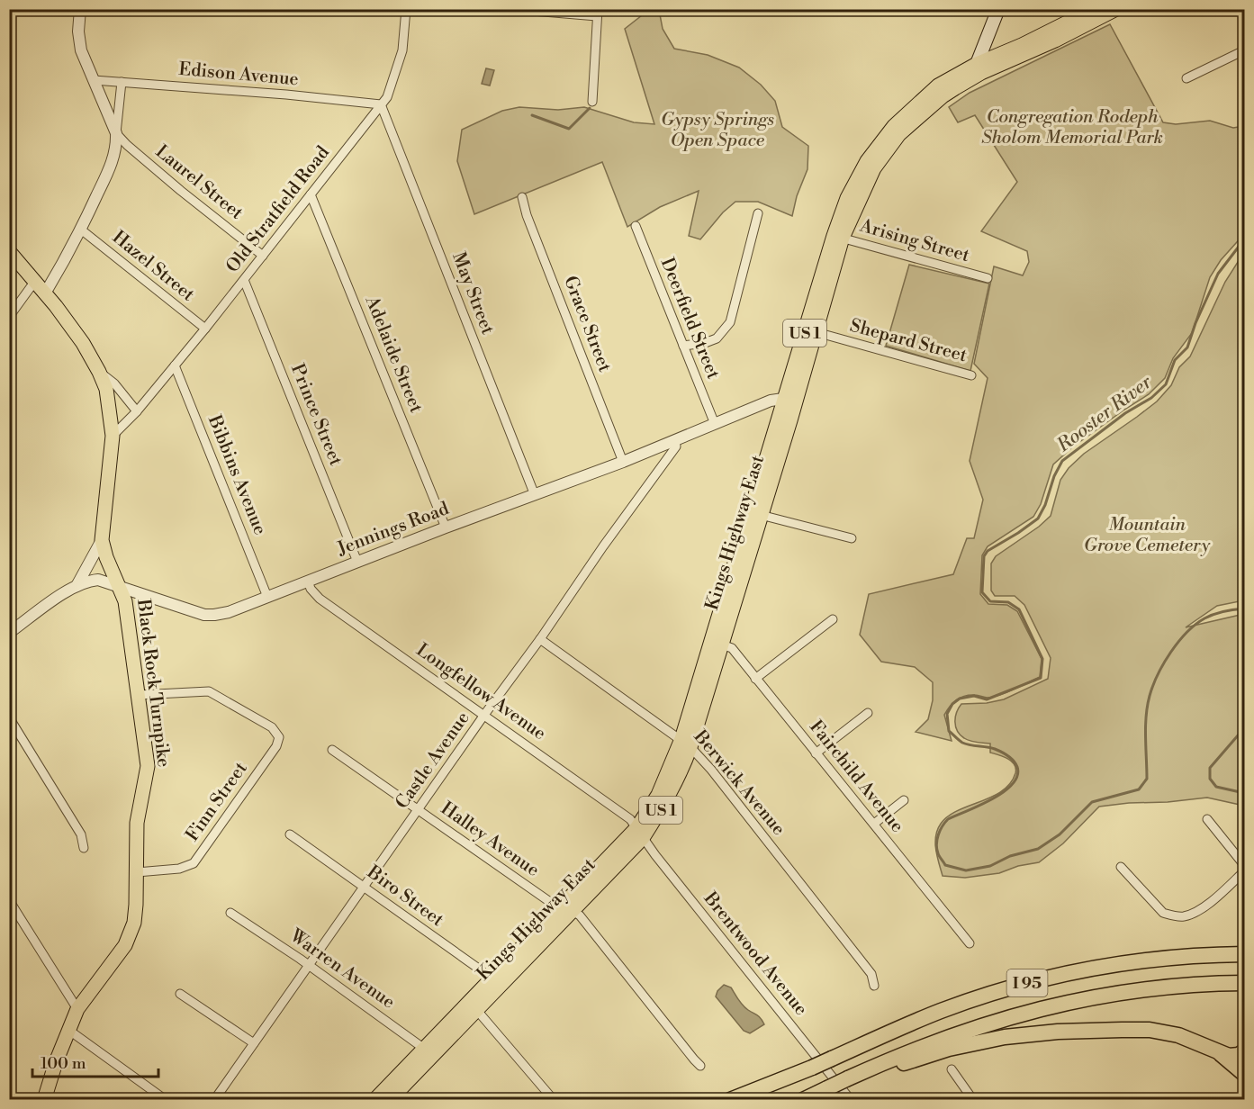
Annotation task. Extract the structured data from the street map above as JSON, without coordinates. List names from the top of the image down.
{
  "streets": {
    "highway": ["I 95"],
    "main road": ["US 1", "Kings Highway East", "Black Rock Turnpike"],
    "street": [
      "Edison Avenue",
      "Laurel Street",
      "Old Stratfield Road",
      "Arising Street",
      "Hazel Street",
      "May Street",
      "Deerfield Street",
      "Grace Street",
      "Shepard Street",
      "Adelaide Street",
      "Prince Street",
      "Bibbins Avenue",
      "Jennings Road",
      "Longfellow Avenue",
      "Castle Avenue",
      "Fairchild Avenue",
      "Berwick Avenue",
      "Finn Street",
      "Halley Avenue",
      "Biro Street",
      "Brentwood Avenue",
      "Warren Avenue"
    ]
  },
  "crossings": [
    ["Edison Avenue", "Old Stratfield Road"],
    ["Edison Avenue", "May Street"],
    ["Laurel Street", "Old Stratfield Road"],
    ["Old Stratfield Road", "Hazel Street"],
    ["Old Stratfield Road", "May Street"],
    ["Old Stratfield Road", "Adelaide Street"],
    ["Old Stratfield Road", "Prince Street"],
    ["Old Stratfield Road", "Bibbins Avenue"],
    ["Old Stratfield Road", "Black Rock Turnpike"],
    ["Arising Street", "Kings Highway East"],
    ["May Street", "Jennings Road"],
    ["Deerfield Street", "Jennings Road"],
    ["Grace Street", "Jennings Road"],
    ["Shepard Street", "Kings Highway East"],
    ["Adelaide Street", "Jennings Road"],
    ["Prince Street", "Jennings Road"],
    ["Bibbins Avenue", "Jennings Road"],
    ["Jennings Road", "Kings Highway East"],
    ["Jennings Road", "Black Rock Turnpike"],
    ["Jennings Road", "Longfellow Avenue"],
    ["Jennings Road", "Castle Avenue"],
    ["Kings Highway East", "Longfellow Avenue"],
    ["Kings Highway East", "Fairchild Avenue"],
    ["Kings Highway East", "Berwick Avenue"],
    ["Kings Highway East", "Halley Avenue"],
    ["Kings Highway East", "Biro Street"],
    ["Kings Highway East", "Brentwood Avenue"],
    ["Kings Highway East", "Warren Avenue"],
    ["Black Rock Turnpike", "Finn Street"],
    ["Longfellow Avenue", "Castle Avenue"],
    ["Longfellow Avenue", "Brentwood Avenue"],
    ["Castle Avenue", "Berwick Avenue"],
    ["Castle Avenue", "Halley Avenue"],
    ["Castle Avenue", "Biro Street"],
    ["Castle Avenue", "Warren Avenue"]
  ],
  "water": ["Rooster River"],
  "parks": ["Congregation Rodeph Sholom Memorial Park", "Gypsy Springs Open Space", "Mountain Grove Cemetery"],
  "scale_bar": "100 m"
}
